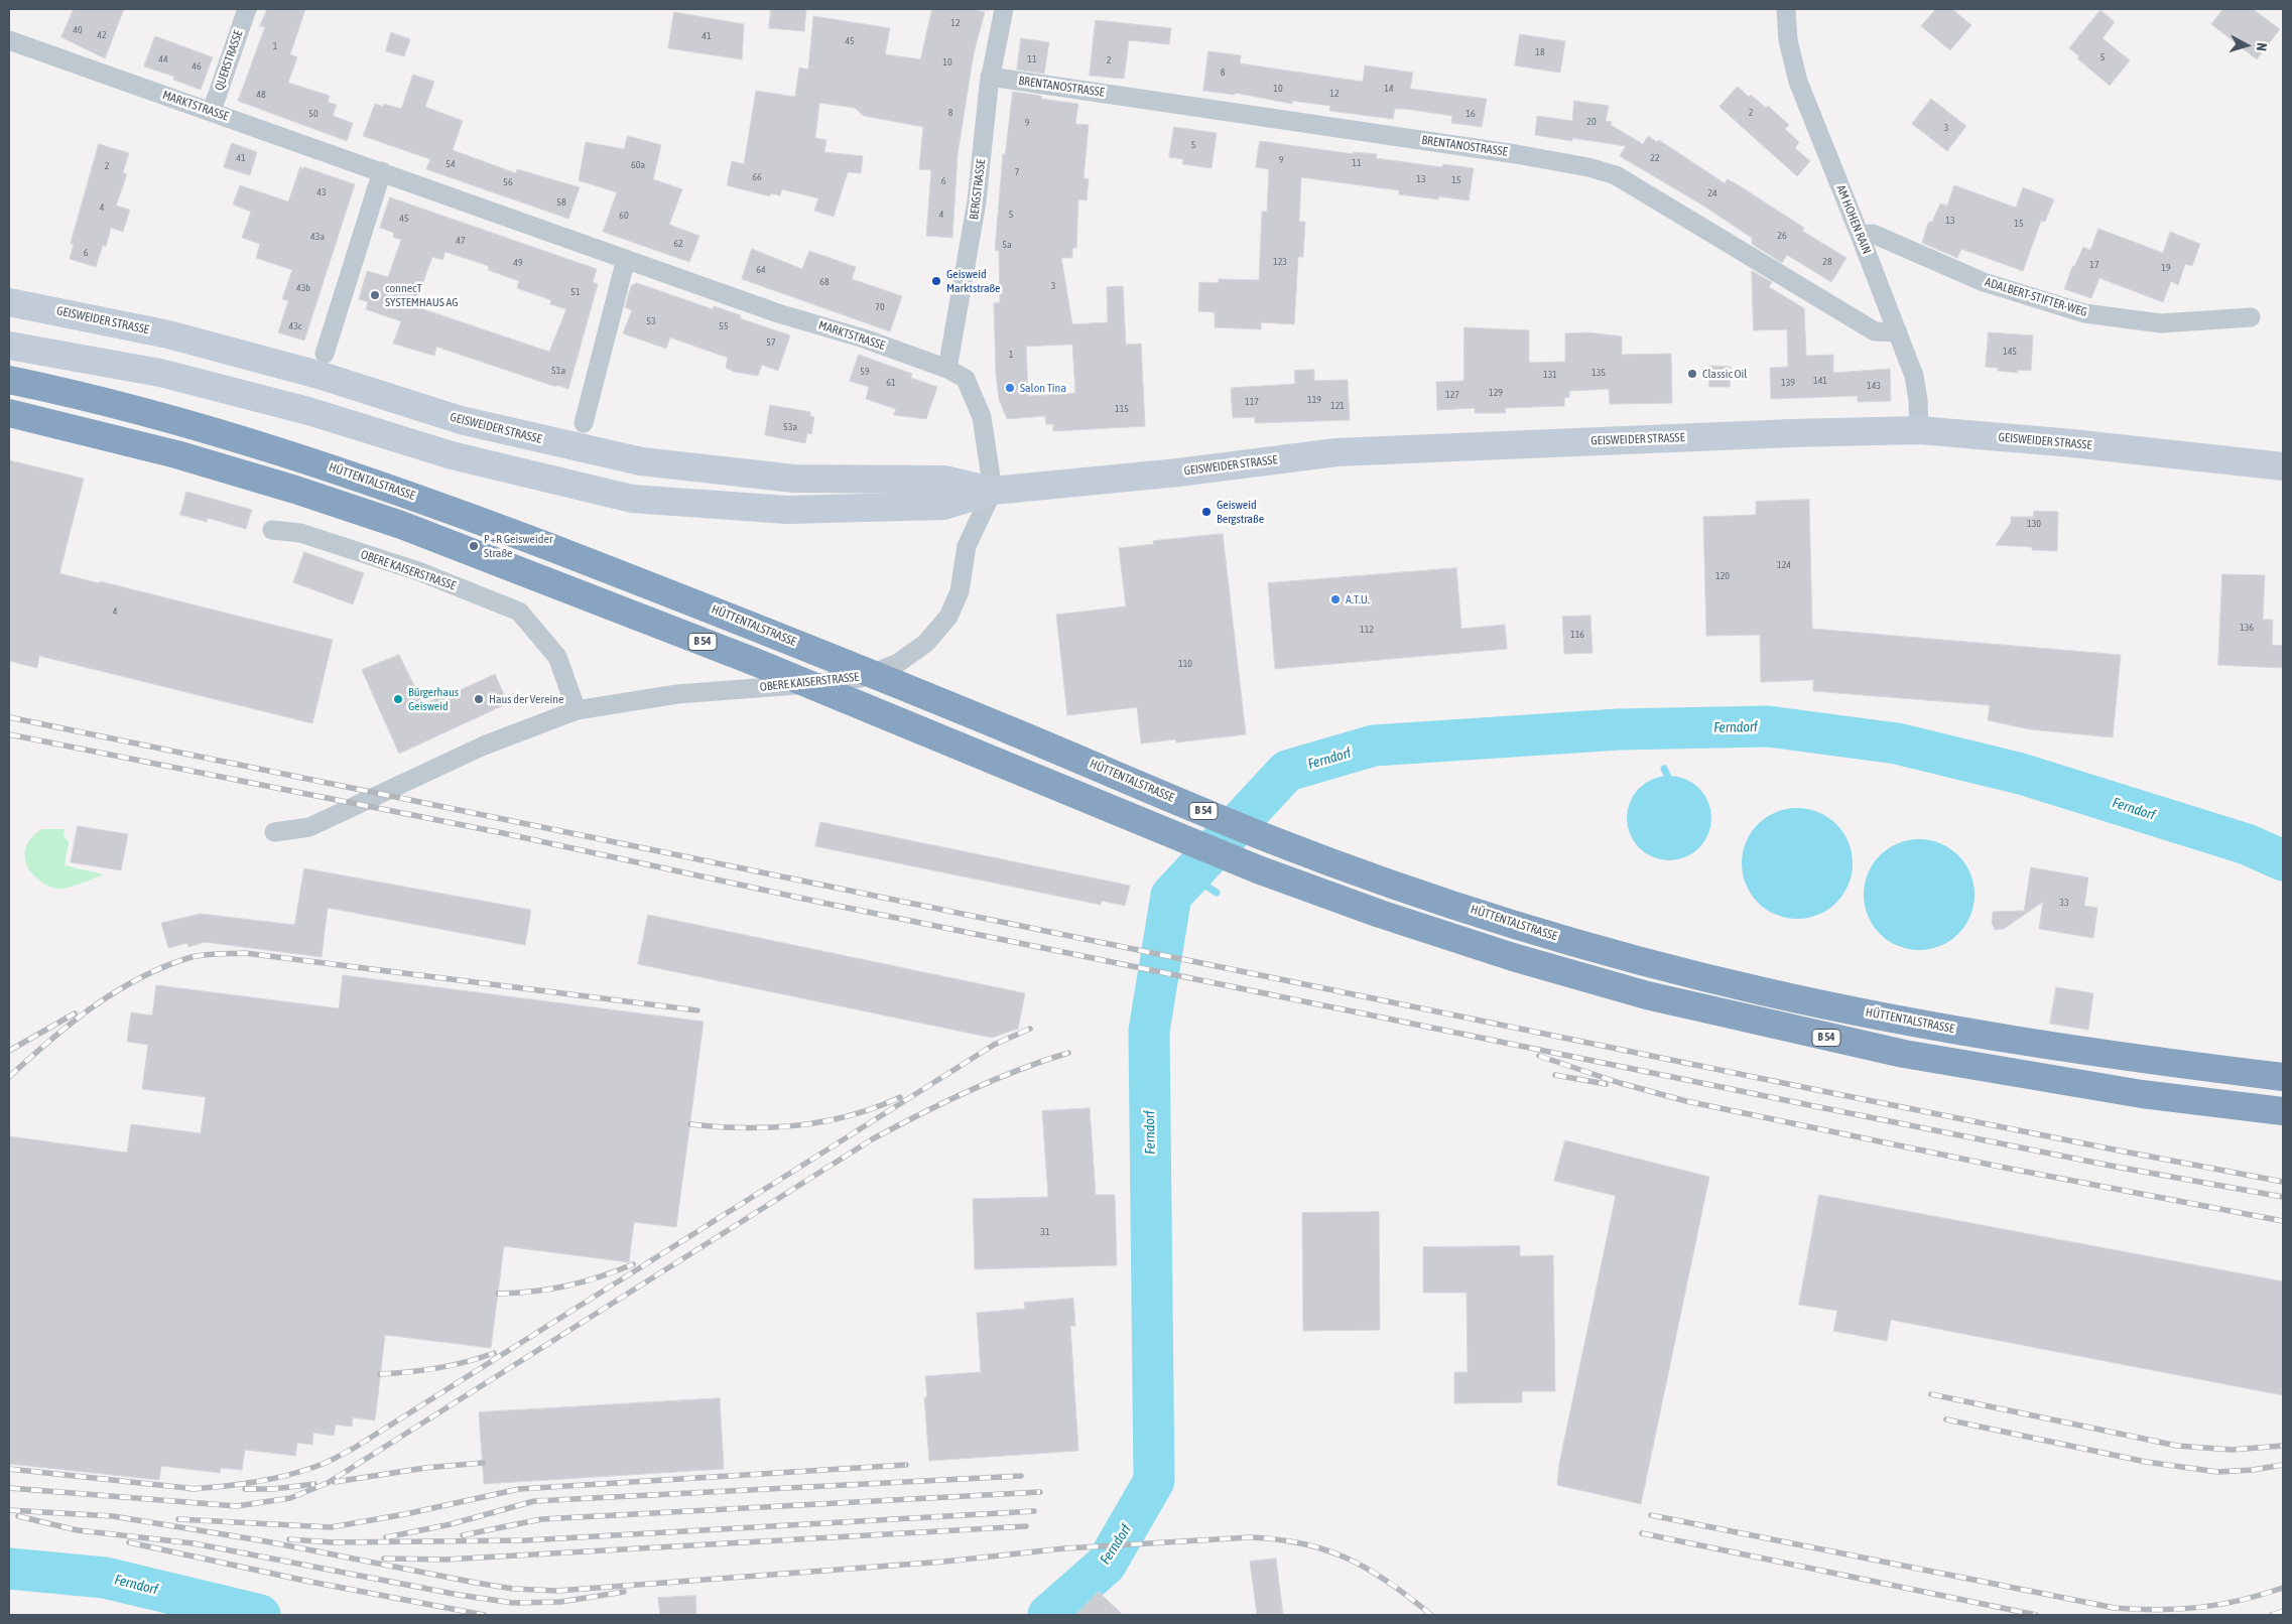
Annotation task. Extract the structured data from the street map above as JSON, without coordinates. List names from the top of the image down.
{
  "streets": {
    "highway": ["HÜTTENTALSTRASSE", "B 54"],
    "main road": ["GEISWEIDER STRASSE"],
    "street": [
      "QUERSTRASSE",
      "BRENTANOSTRASSE",
      "MARKTSTRASSE",
      "BERGSTRASSE",
      "AM HOHEN RAIN",
      "ADALBERT-STIFTER-WEG",
      "OBERE KAISERSTRASSE"
    ]
  },
  "crossings": [
    ["QUERSTRASSE", "MARKTSTRASSE"],
    ["BRENTANOSTRASSE", "BERGSTRASSE"],
    ["BRENTANOSTRASSE", "AM HOHEN RAIN"],
    ["MARKTSTRASSE", "BERGSTRASSE"],
    ["MARKTSTRASSE", "GEISWEIDER STRASSE"],
    ["MARKTSTRASSE", "OBERE KAISERSTRASSE"],
    ["AM HOHEN RAIN", "ADALBERT-STIFTER-WEG"],
    ["AM HOHEN RAIN", "GEISWEIDER STRASSE"],
    ["GEISWEIDER STRASSE", "OBERE KAISERSTRASSE"]
  ],
  "water": ["Ferndorf"],
  "places": [
    "Geisweid Marktstraße",
    "connecT SYSTEMHAUS AG",
    "Classic Oil",
    "Salon Tina",
    "Geisweid Bergstraße",
    "P+R Geisweider Straße",
    "A.T.U.",
    "Bürgerhaus Geisweid",
    "Haus der Vereine"
  ],
  "house_numbers": [
    "12",
    "40",
    "42",
    "41",
    "45",
    "1",
    "18",
    "5",
    "44",
    "11",
    "2",
    "10",
    "46",
    "8",
    "10",
    "14",
    "12",
    "48",
    "8",
    "2",
    "50",
    "16",
    "20",
    "9",
    "3",
    "5",
    "41",
    "22",
    "9",
    "11",
    "54",
    "60a",
    "2",
    "7",
    "66",
    "13",
    "15",
    "6",
    "56",
    "43",
    "24",
    "58",
    "4",
    "4",
    "5",
    "60",
    "45",
    "13",
    "15",
    "26",
    "43a",
    "47",
    "62",
    "5a",
    "6",
    "123",
    "28",
    "49",
    "17",
    "19",
    "64",
    "68",
    "3",
    "43b",
    "51",
    "70",
    "53",
    "43c",
    "55",
    "57",
    "145",
    "1",
    "51a",
    "59",
    "135",
    "131",
    "141",
    "61",
    "139",
    "143",
    "129",
    "127",
    "119",
    "117",
    "121",
    "115",
    "53a",
    "130",
    "124",
    "120",
    "4",
    "136",
    "112",
    "116",
    "110",
    "33",
    "31"
  ],
  "north": "right"
}
